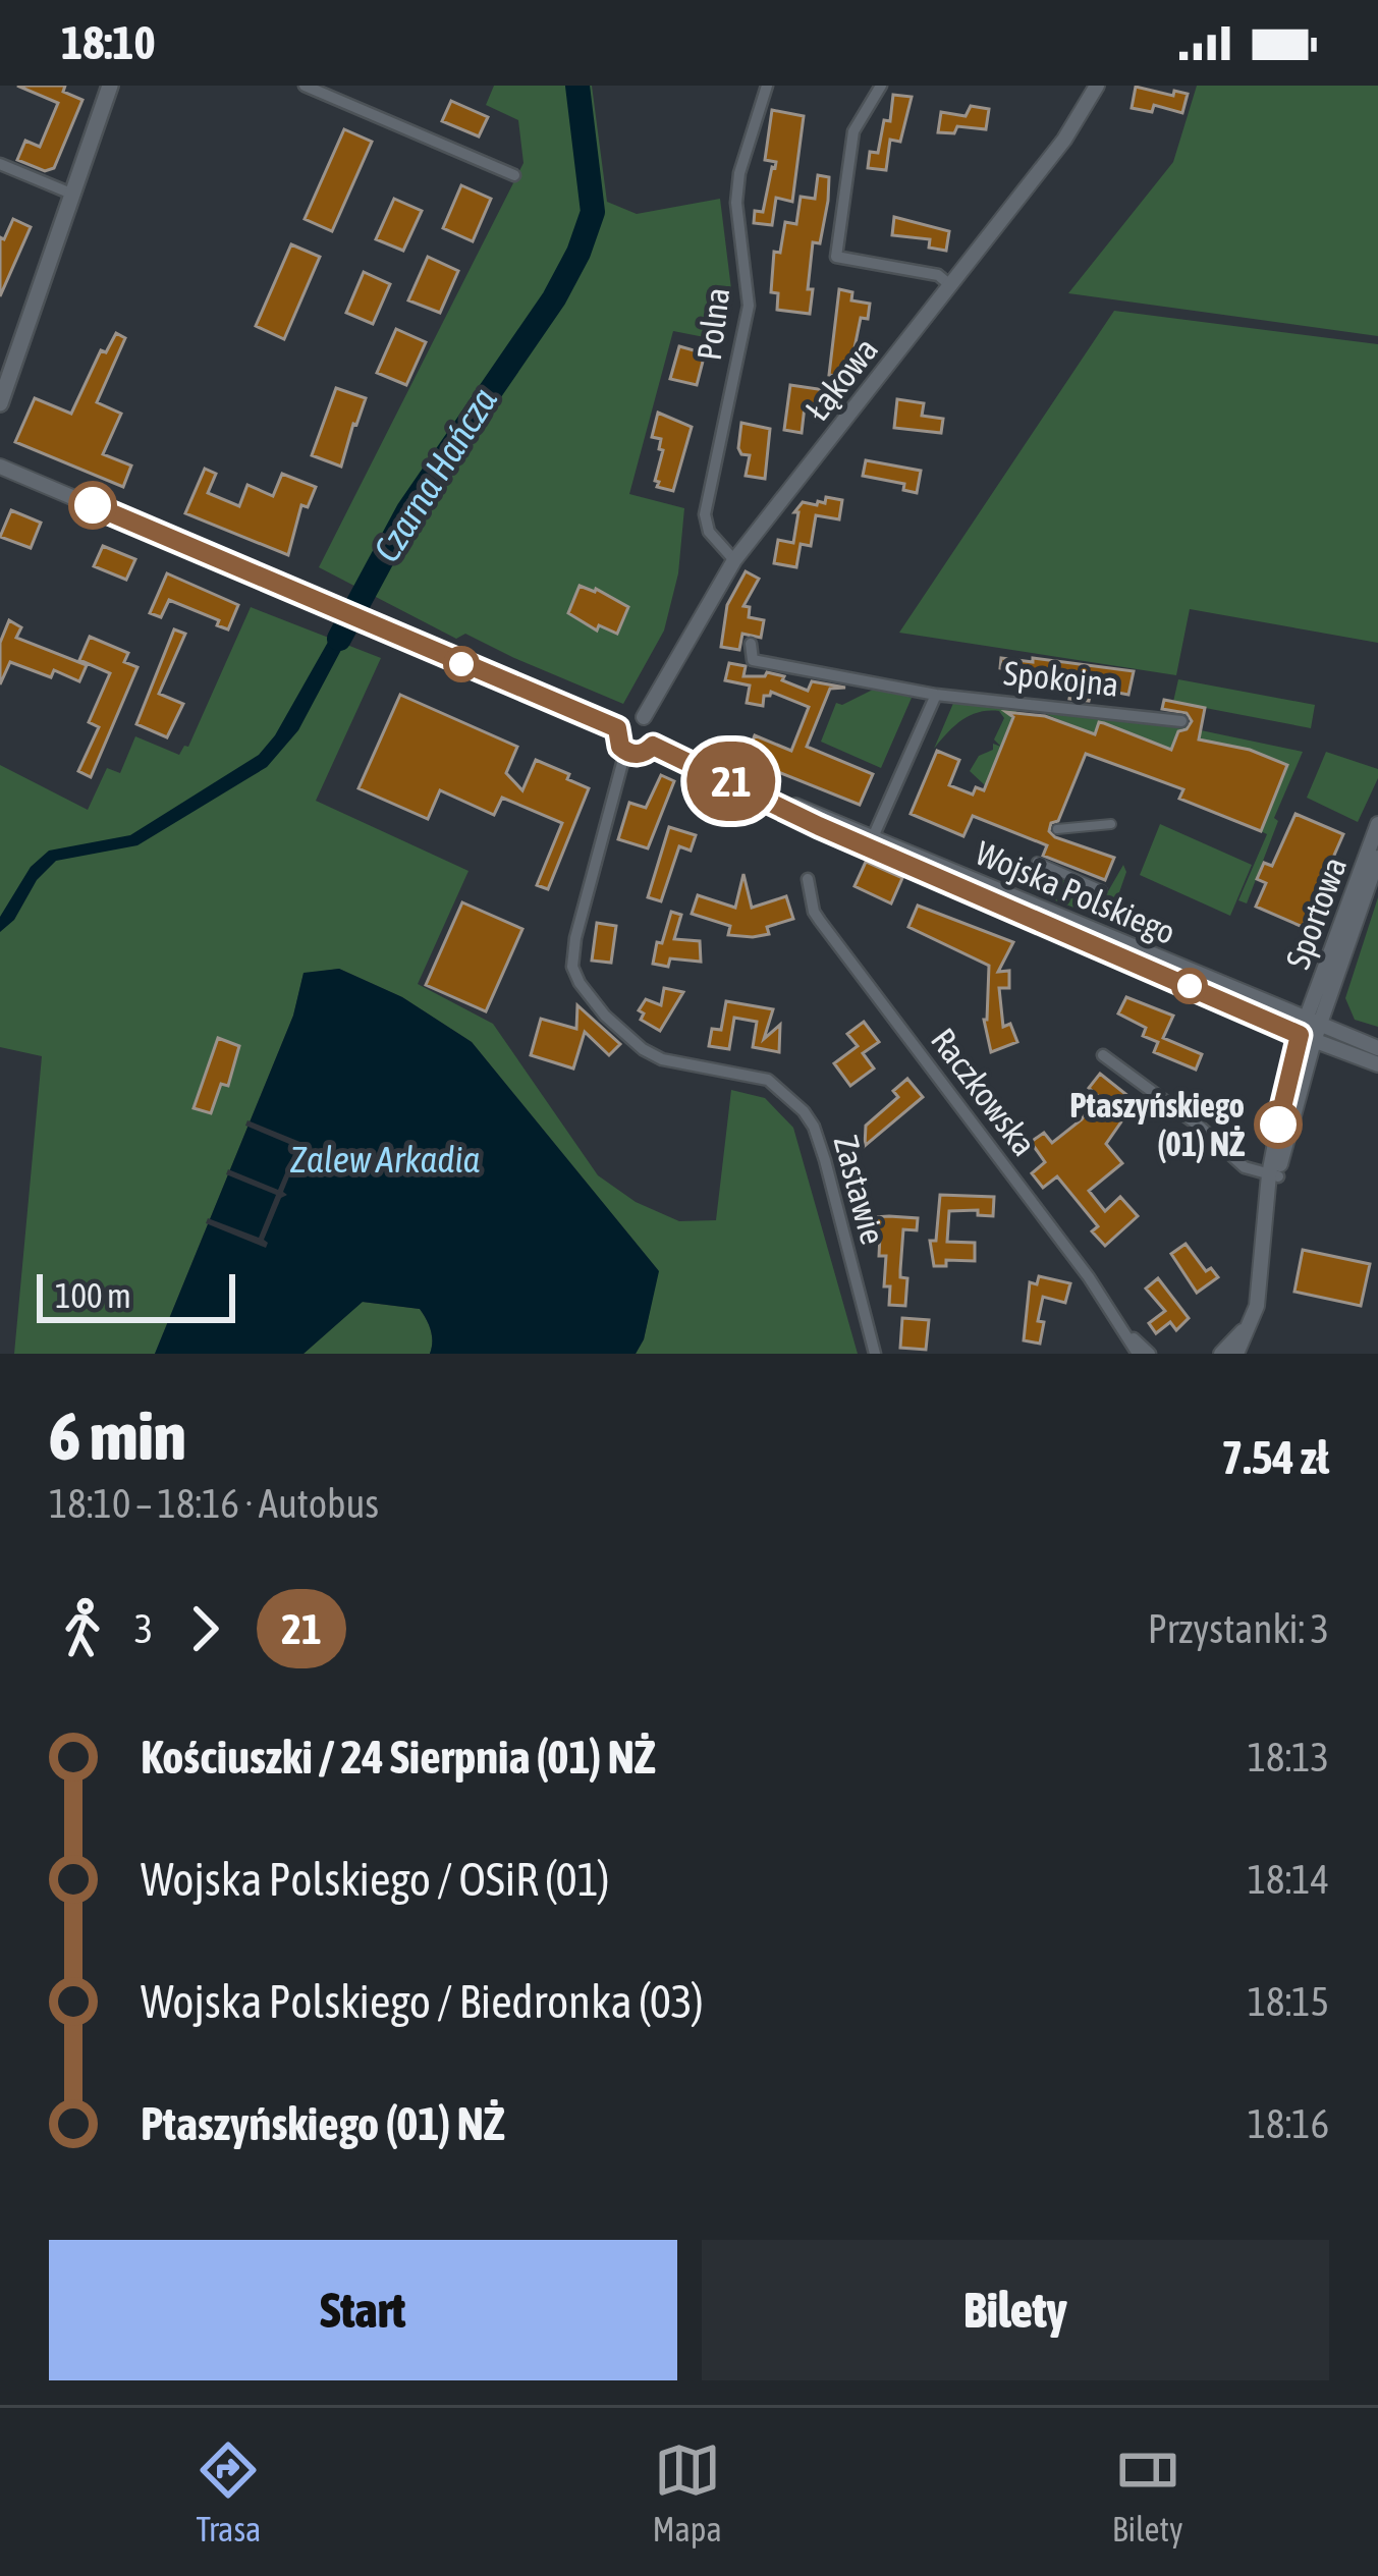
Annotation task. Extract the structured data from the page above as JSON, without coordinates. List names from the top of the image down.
{
  "streets": {
    "street": [
      "Polna",
      "Łąkowa",
      "Spokojna",
      "Wojska Polskiego",
      "Sportowa",
      "Raczkowska",
      "Zastawie"
    ]
  },
  "crossings": [
    ["Polna", "Łąkowa"],
    ["Łąkowa", "Zastawie"],
    ["Wojska Polskiego", "Sportowa"]
  ],
  "water": ["Czarna Hańcza", "Zalew Arkadia"],
  "places": ["Ptaszyńskiego (01) NŻ"],
  "lines": ["bus line 21"],
  "scale_bar": "100 m",
  "page": {
    "status": "18:10",
    "on_map": "21",
    "scale": "100 m",
    "heading": ["6 min", "18:10 – 18:16 · Autobus", "7.54 zł"],
    "legs": ["3", "21", "Przystanki: 3"],
    "list": [
      {
        "name": "Kościuszki / 24 Sierpnia (01) NŻ",
        "value": "18:13"
      },
      {
        "name": "Wojska Polskiego / OSiR (01)",
        "value": "18:14"
      },
      {
        "name": "Wojska Polskiego / Biedronka (03)",
        "value": "18:15"
      },
      {
        "name": "Ptaszyńskiego (01) NŻ",
        "value": "18:16"
      }
    ],
    "buttons": ["Start", "Bilety"],
    "tabs": ["Trasa", "Mapa", "Bilety"]
  }
}
